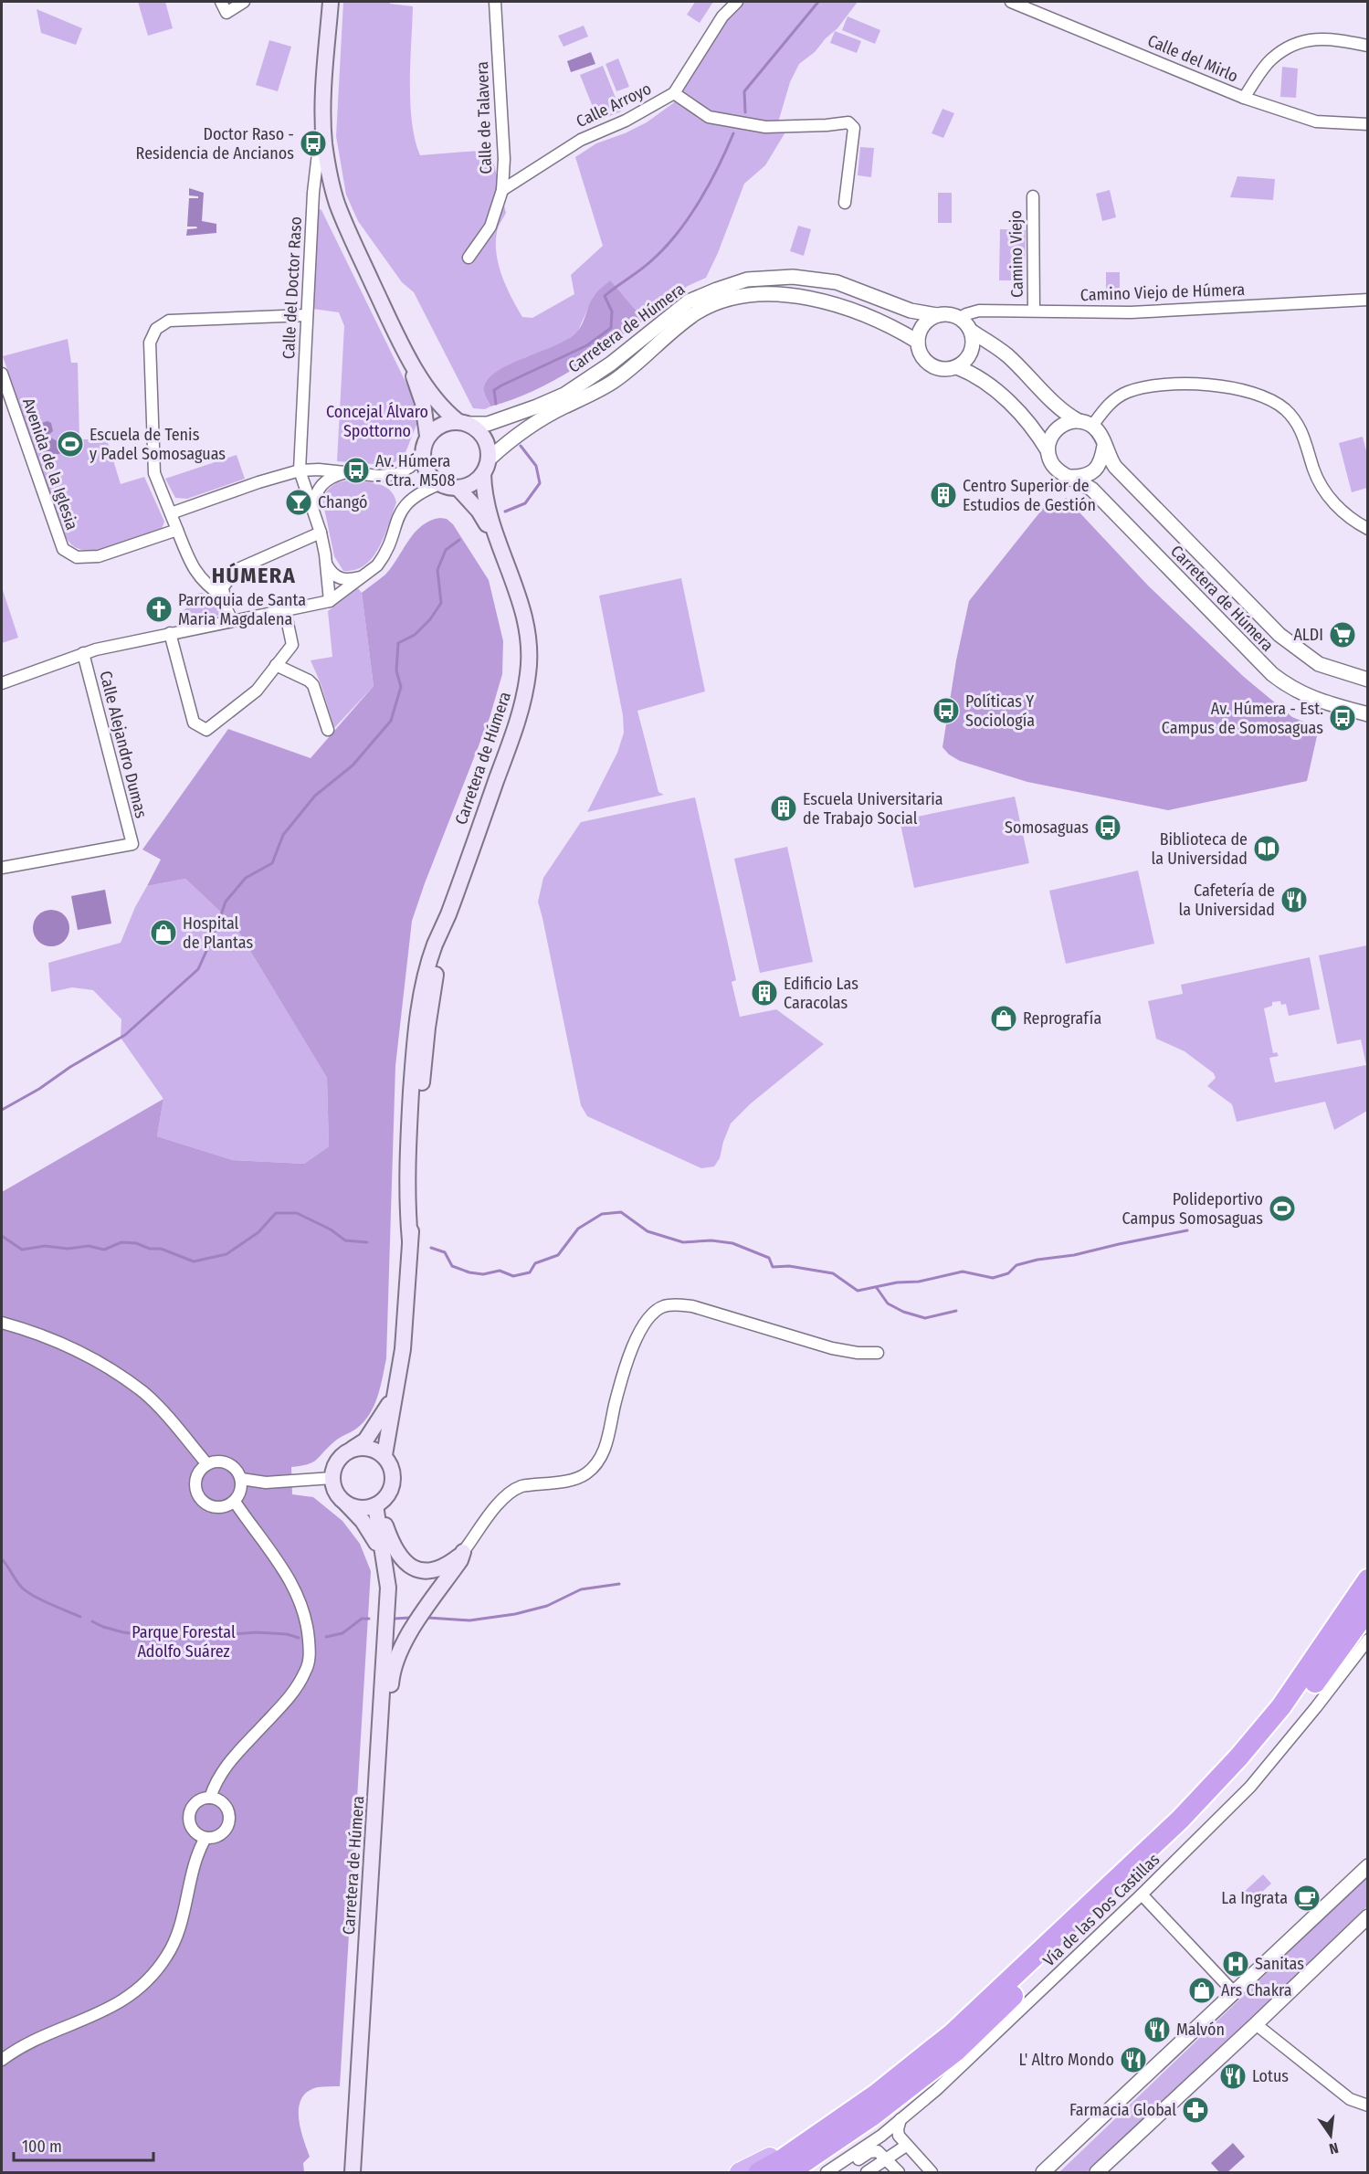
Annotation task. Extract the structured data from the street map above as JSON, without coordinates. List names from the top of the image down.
{
  "streets": {
    "main road": ["Carretera de Húmera"],
    "street": [
      "Calle del Mirlo",
      "Calle Arroyo",
      "Calle de Talavera",
      "Camino Viejo",
      "Calle del Doctor Raso",
      "Camino Viejo de Húmera",
      "Avenida de la Iglesia",
      "Calle Alejandro Dumas",
      "Vía de las Dos Castillas"
    ]
  },
  "crossings": [
    ["Calle Arroyo", "Calle de Talavera"],
    ["Camino Viejo", "Camino Viejo de Húmera"],
    ["Camino Viejo de Húmera", "Carretera de Húmera"]
  ],
  "districts": ["HÚMERA"],
  "parks": ["Concejal Álvaro Spottorno", "Parque Forestal Adolfo Suárez"],
  "places": {
    "bus stop": [
      "Doctor Raso - Residencia de Ancianos",
      "Av. Húmera - Ctra. M508",
      "Políticas Y Sociología",
      "Av. Húmera - Est. Campus de Somosaguas",
      "Somosaguas"
    ],
    "sports": ["Escuela de Tenis y Padel Somosaguas", "Polideportivo Campus Somosaguas"],
    "building": ["Centro Superior de Estudios de Gestión", "Escuela Universitaria de Trabajo Social", "Edificio Las Caracolas"],
    "bar": ["Changó"],
    "church": ["Parroquia de Santa Maria Magdalena"],
    "supermarket": ["ALDI"],
    "library": ["Biblioteca de la Universidad"],
    "restaurant": [
      "Cafetería de la Universidad",
      "Malvón",
      "L' Altro Mondo",
      "Lotus"
    ],
    "shop": ["Hospital de Plantas", "Reprografía", "Ars Chakra"],
    "cafe": ["La Ingrata"],
    "hospital": ["Sanitas"],
    "pharmacy": ["Farmacia Global"]
  },
  "scale_bar": "100 m",
  "north": "bottom"
}
